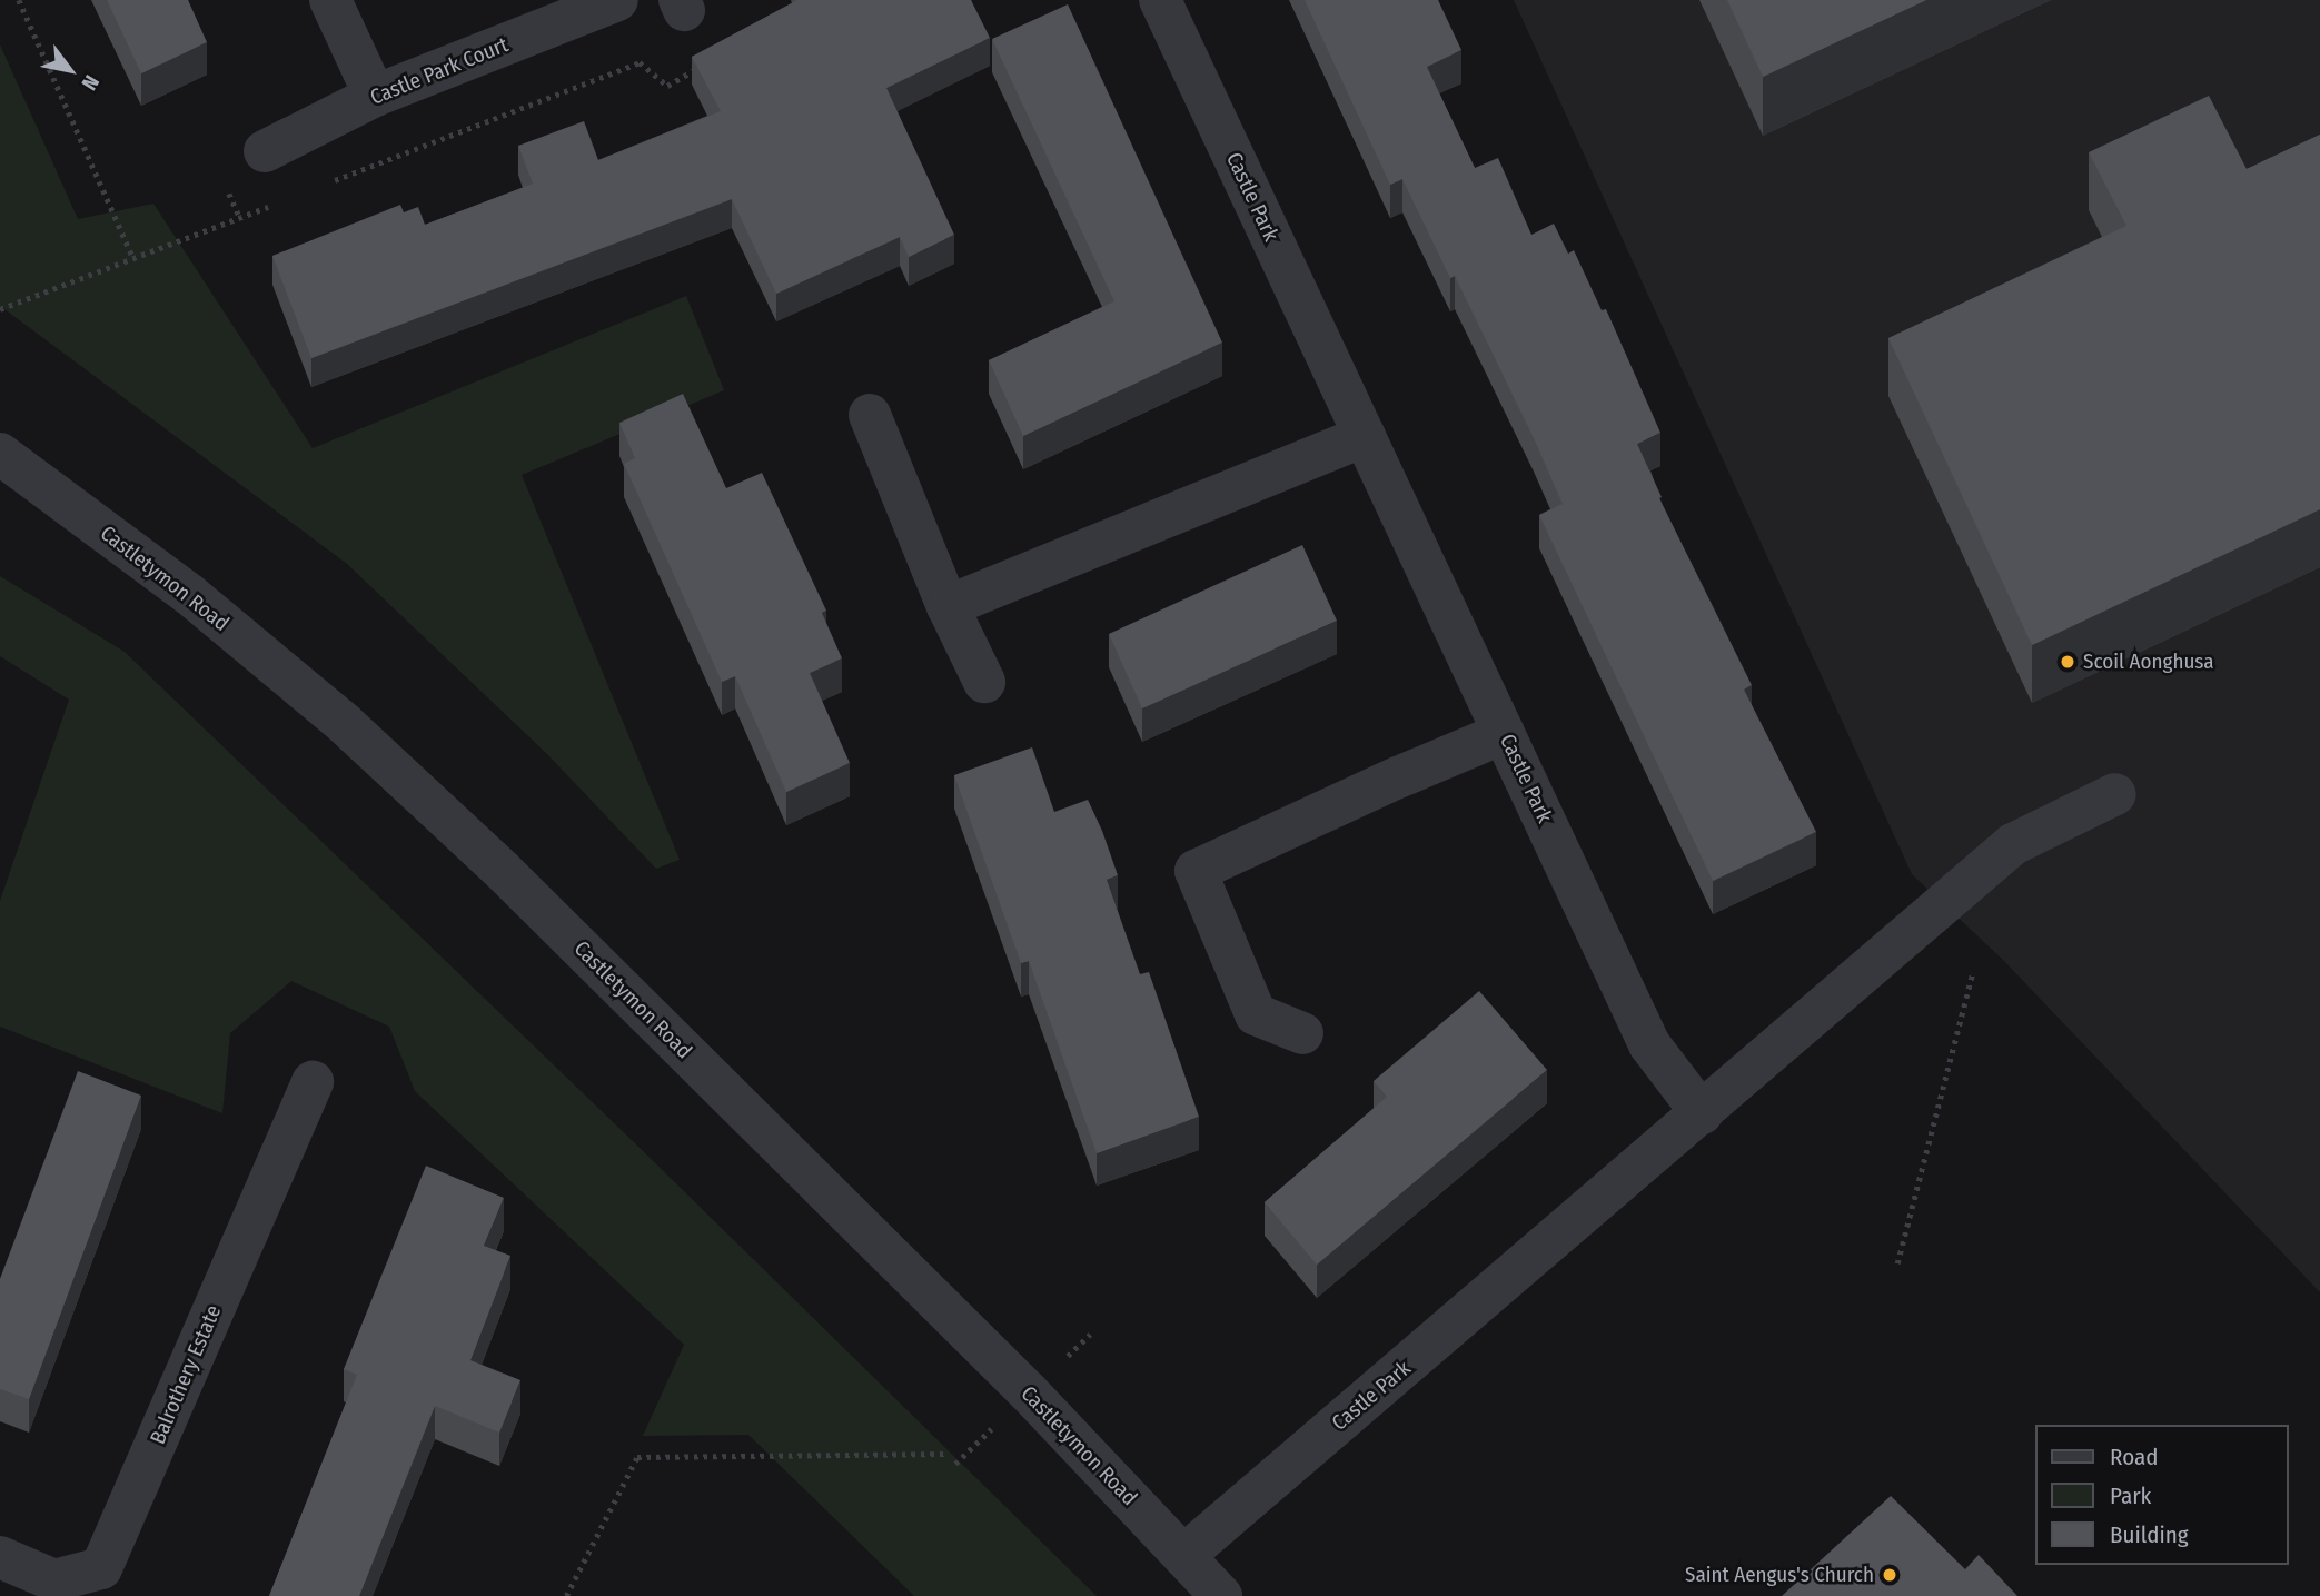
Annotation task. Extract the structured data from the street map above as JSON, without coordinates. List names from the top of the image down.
{
  "streets": {
    "street": [
      "Castle Park Court",
      "Castle Park",
      "Castletymon Road",
      "Balrothery Estate"
    ]
  },
  "crossings": [
    ["Castle Park", "Castletymon Road"]
  ],
  "places": ["Scoil Aonghusa", "Saint Aengus's Church"],
  "legend": ["Road", "Park", "Building"],
  "north": "bottom right"
}
